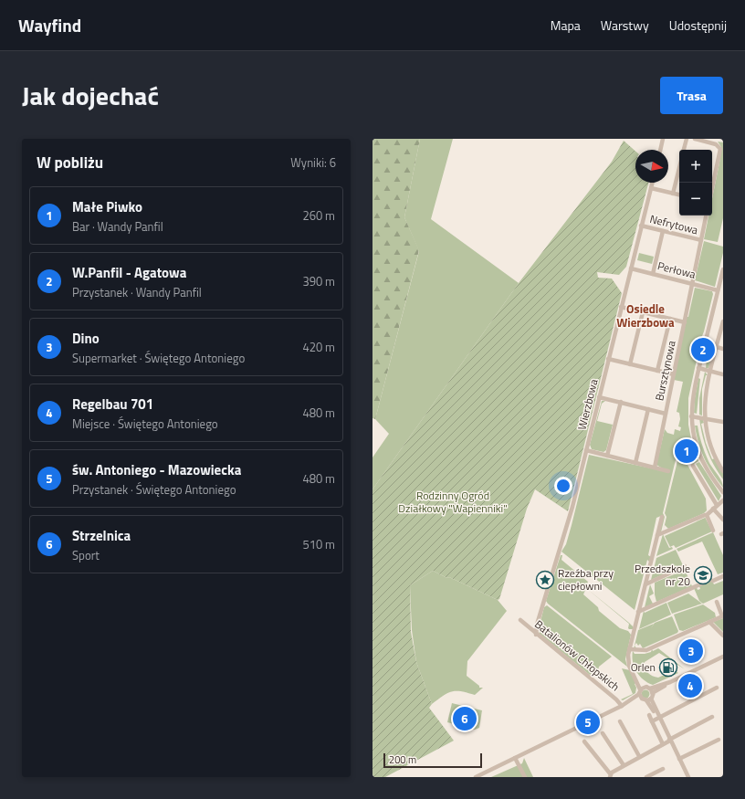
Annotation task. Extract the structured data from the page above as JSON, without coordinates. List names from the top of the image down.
{
  "streets": {
    "street": [
      "Nefrytowa",
      "Perłowa",
      "Bursztynowa",
      "Wierzbowa",
      "Batalionów Chłopskich"
    ]
  },
  "crossings": [
    ["Nefrytowa", "Bursztynowa"],
    ["Nefrytowa", "Wierzbowa"],
    ["Perłowa", "Bursztynowa"],
    ["Perłowa", "Wierzbowa"],
    ["Wierzbowa", "Batalionów Chłopskich"]
  ],
  "districts": ["Osiedle Wierzbowa"],
  "parks": ["Rodzinny Ogród Działkowy \"Wapienniki\""],
  "places": {
    "school or university": ["Przedszkole nr 20"],
    "place": ["Rzeźba przy ciepłowni"],
    "fuel station": ["Orlen"]
  },
  "scale_bar": "200 m",
  "north": "right",
  "page": {
    "header": "Wayfind",
    "nav": ["Mapa", "Warstwy", "Udostępnij"],
    "title": "Jak dojechać",
    "buttons": "Trasa",
    "heading": ["W pobliżu", "Wyniki: 6"],
    "map_buttons": ["+", "−"],
    "list": [
      {
        "mark": "1",
        "name": "Małe Piwko",
        "note": "Bar · Wandy Panfil",
        "value": "260 m"
      },
      {
        "mark": "2",
        "name": "W.Panfil - Agatowa",
        "note": "Przystanek · Wandy Panfil",
        "value": "390 m"
      },
      {
        "mark": "3",
        "name": "Dino",
        "note": "Supermarket · Świętego Antoniego",
        "value": "420 m"
      },
      {
        "mark": "4",
        "name": "Regelbau 701",
        "note": "Miejsce · Świętego Antoniego",
        "value": "480 m"
      },
      {
        "mark": "5",
        "name": "św. Antoniego - Mazowiecka",
        "note": "Przystanek · Świętego Antoniego",
        "value": "480 m"
      },
      {
        "mark": "6",
        "name": "Strzelnica",
        "note": "Sport",
        "value": "510 m"
      }
    ],
    "pins": [
      "2",
      "1",
      "3",
      "4",
      "6",
      "5"
    ],
    "scale": "200 m"
  }
}
